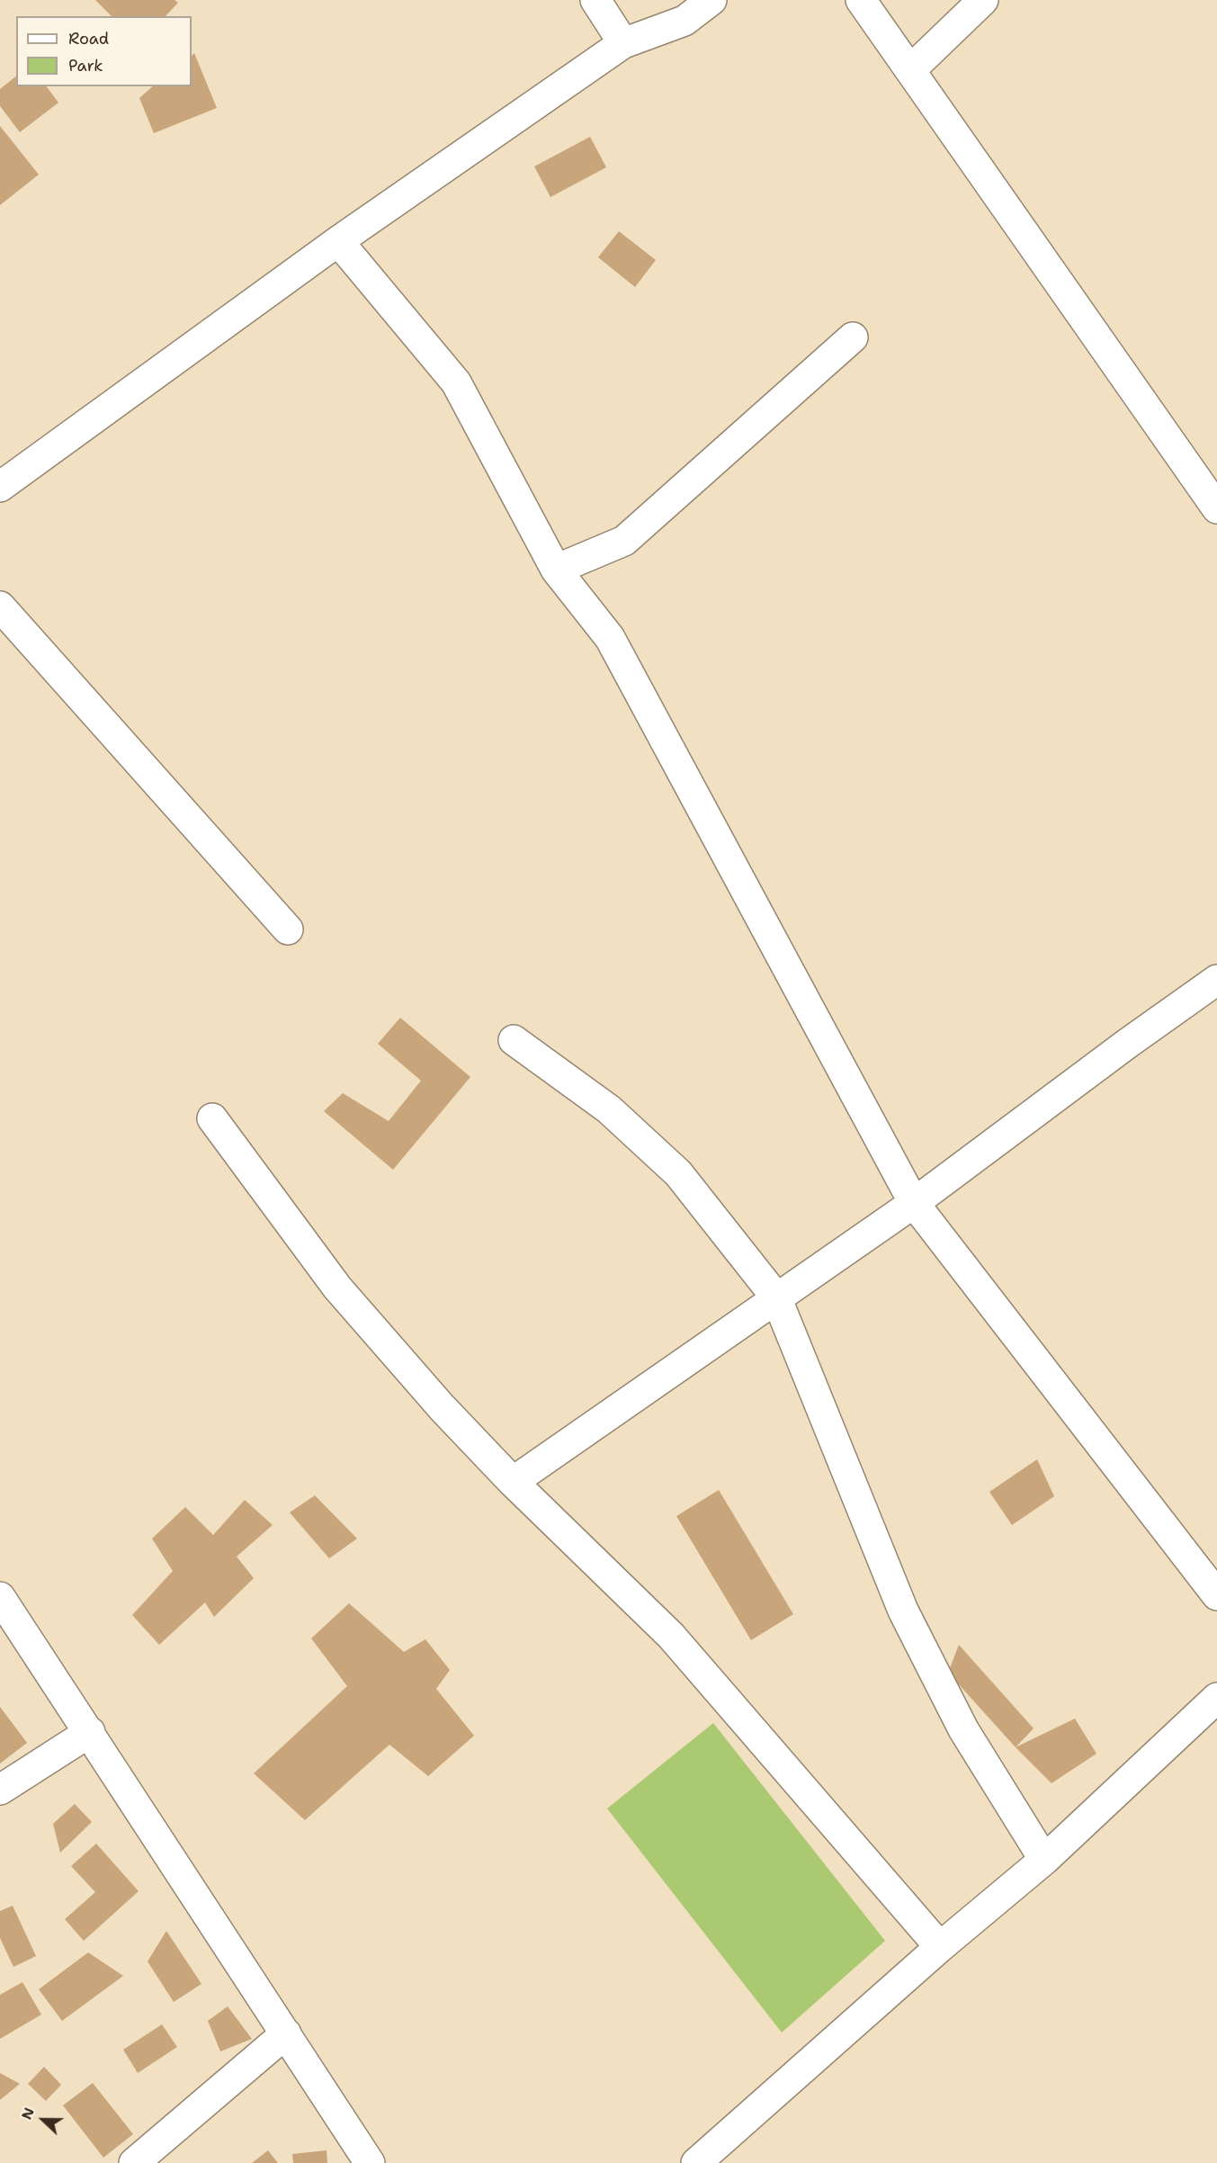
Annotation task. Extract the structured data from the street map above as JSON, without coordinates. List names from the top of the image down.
{
  "legend": ["Road", "Park"],
  "north": "left"
}
